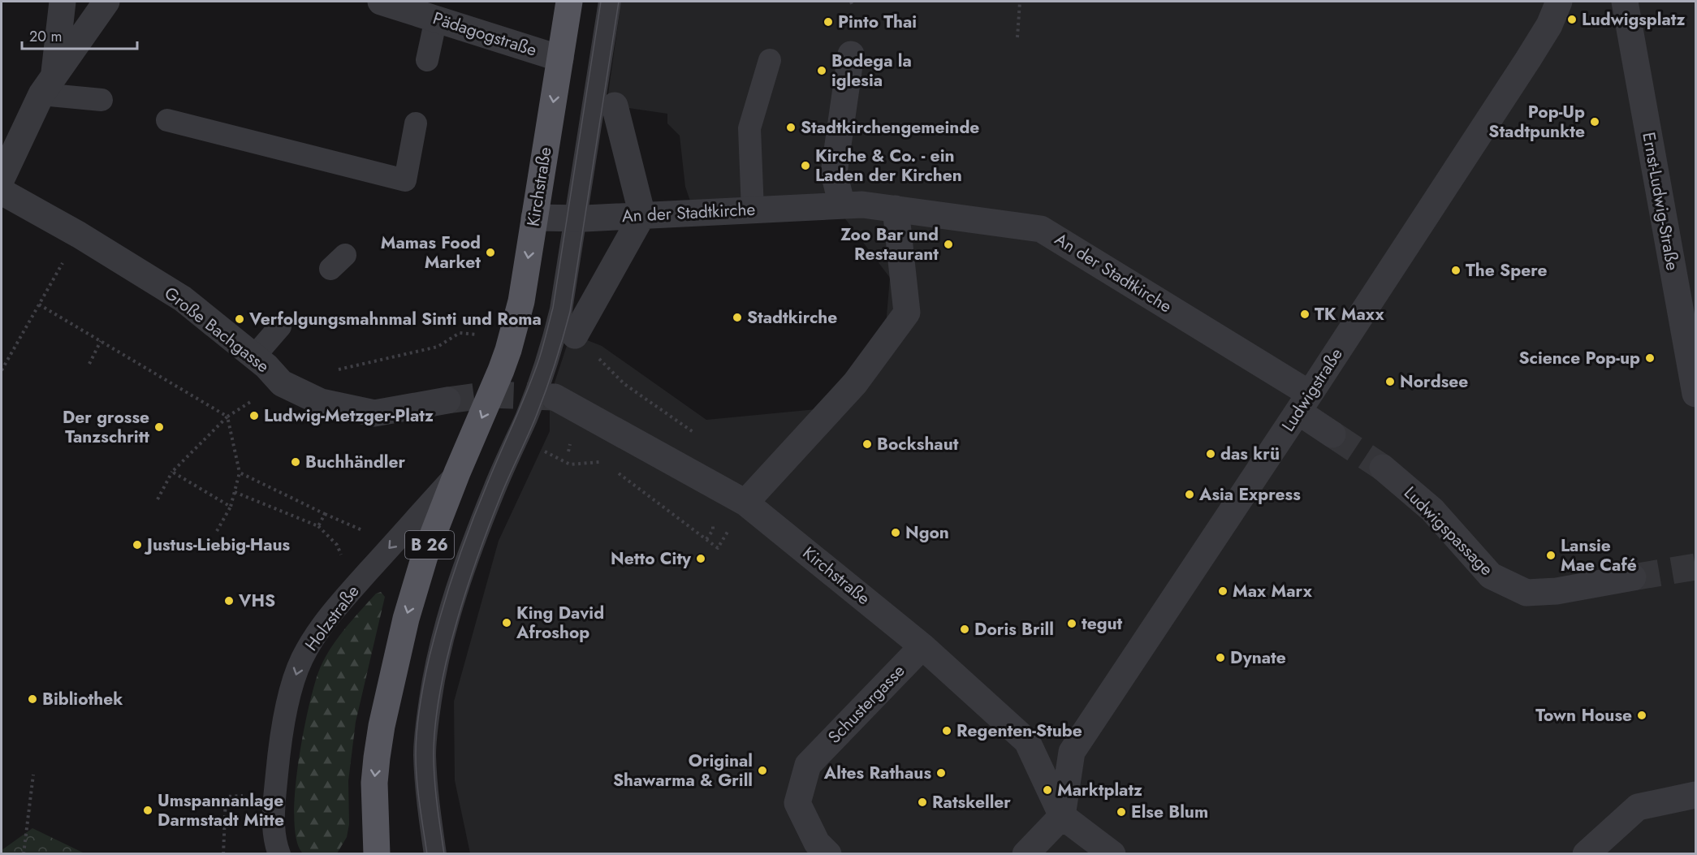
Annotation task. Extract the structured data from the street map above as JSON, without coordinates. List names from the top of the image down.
{
  "streets": {
    "main road": ["Kirchstraße", "B 26", "Holzstraße"],
    "street": [
      "Pädagogstraße",
      "Ernst-Ludwig-Straße",
      "An der Stadtkirche",
      "Große Bachgasse",
      "Ludwigstraße",
      "Ludwigspassage",
      "Schustergasse"
    ]
  },
  "crossings": [
    ["Pädagogstraße", "Kirchstraße"],
    ["Kirchstraße", "An der Stadtkirche"],
    ["Kirchstraße", "Ludwigstraße"],
    ["Kirchstraße", "Holzstraße"],
    ["Kirchstraße", "Schustergasse"],
    ["An der Stadtkirche", "Ludwigstraße"]
  ],
  "one_way": ["Holzstraße"],
  "places": [
    "Ludwigsplatz",
    "Pinto Thai",
    "Bodega la iglesia",
    "Pop-Up Stadtpunkte",
    "Stadtkirchengemeinde",
    "Kirche & Co. - ein Laden der Kirchen",
    "Zoo Bar und Restaurant",
    "Mamas Food Market",
    "The Spere",
    "TK Maxx",
    "Stadtkirche",
    "Verfolgungsmahnmal Sinti und Roma",
    "Science Pop-up",
    "Nordsee",
    "Ludwig-Metzger-Platz",
    "Der grosse Tanzschritt",
    "Bockshaut",
    "das krü",
    "Buchhändler",
    "Asia Express",
    "Ngon",
    "Justus-Liebig-Haus",
    "Lansie Mae Café",
    "Netto City",
    "Max Marx",
    "VHS",
    "King David Afroshop",
    "tegut",
    "Doris Brill",
    "Dynate",
    "Bibliothek",
    "Town House",
    "Regenten-Stube",
    "Original Shawarma & Grill",
    "Altes Rathaus",
    "Marktplatz",
    "Ratskeller",
    "Umspannanlage Darmstadt Mitte",
    "Else Blum"
  ],
  "scale_bar": "20 m"
}
